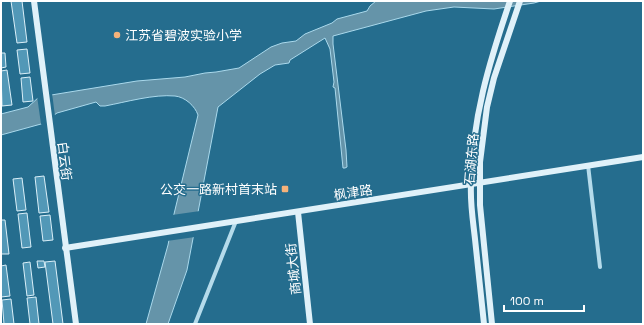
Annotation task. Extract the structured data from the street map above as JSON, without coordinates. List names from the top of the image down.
{
  "streets": {
    "street": [
      "石湖东路",
      "白云街",
      "枫津路",
      "商城大街"
    ]
  },
  "crossings": [
    ["石湖东路", "枫津路"],
    ["白云街", "枫津路"],
    ["枫津路", "商城大街"]
  ],
  "places": {
    "other": ["江苏省碧波实验小学"],
    "transit": ["公交一路新村首末站"]
  },
  "scale_bar": "100 m"
}
